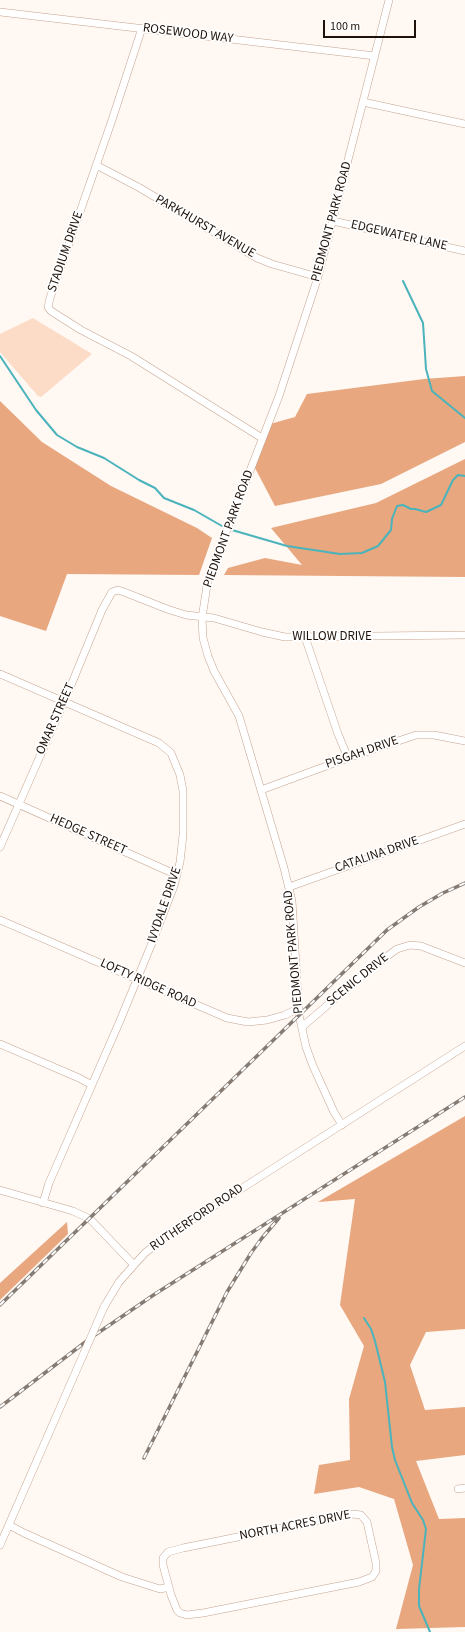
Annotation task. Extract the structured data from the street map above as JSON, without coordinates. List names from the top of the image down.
{
  "streets": {
    "street": [
      "ROSEWOOD WAY",
      "PIEDMONT PARK ROAD",
      "PARKHURST AVENUE",
      "EDGEWATER LANE",
      "STADIUM DRIVE",
      "WILLOW DRIVE",
      "OMAR STREET",
      "PISGAH DRIVE",
      "HEDGE STREET",
      "CATALINA DRIVE",
      "IVYDALE DRIVE",
      "SCENIC DRIVE",
      "LOFTY RIDGE ROAD",
      "RUTHERFORD ROAD",
      "NORTH ACRES DRIVE"
    ]
  },
  "crossings": [
    ["ROSEWOOD WAY", "PIEDMONT PARK ROAD"],
    ["ROSEWOOD WAY", "STADIUM DRIVE"],
    ["PIEDMONT PARK ROAD", "PARKHURST AVENUE"],
    ["PIEDMONT PARK ROAD", "EDGEWATER LANE"],
    ["PIEDMONT PARK ROAD", "STADIUM DRIVE"],
    ["PIEDMONT PARK ROAD", "WILLOW DRIVE"],
    ["PIEDMONT PARK ROAD", "PISGAH DRIVE"],
    ["PIEDMONT PARK ROAD", "CATALINA DRIVE"],
    ["PIEDMONT PARK ROAD", "SCENIC DRIVE"],
    ["PIEDMONT PARK ROAD", "LOFTY RIDGE ROAD"],
    ["PIEDMONT PARK ROAD", "RUTHERFORD ROAD"],
    ["PARKHURST AVENUE", "STADIUM DRIVE"],
    ["WILLOW DRIVE", "OMAR STREET"],
    ["OMAR STREET", "HEDGE STREET"],
    ["OMAR STREET", "IVYDALE DRIVE"],
    ["HEDGE STREET", "IVYDALE DRIVE"],
    ["IVYDALE DRIVE", "LOFTY RIDGE ROAD"]
  ],
  "scale_bar": "100 m"
}
